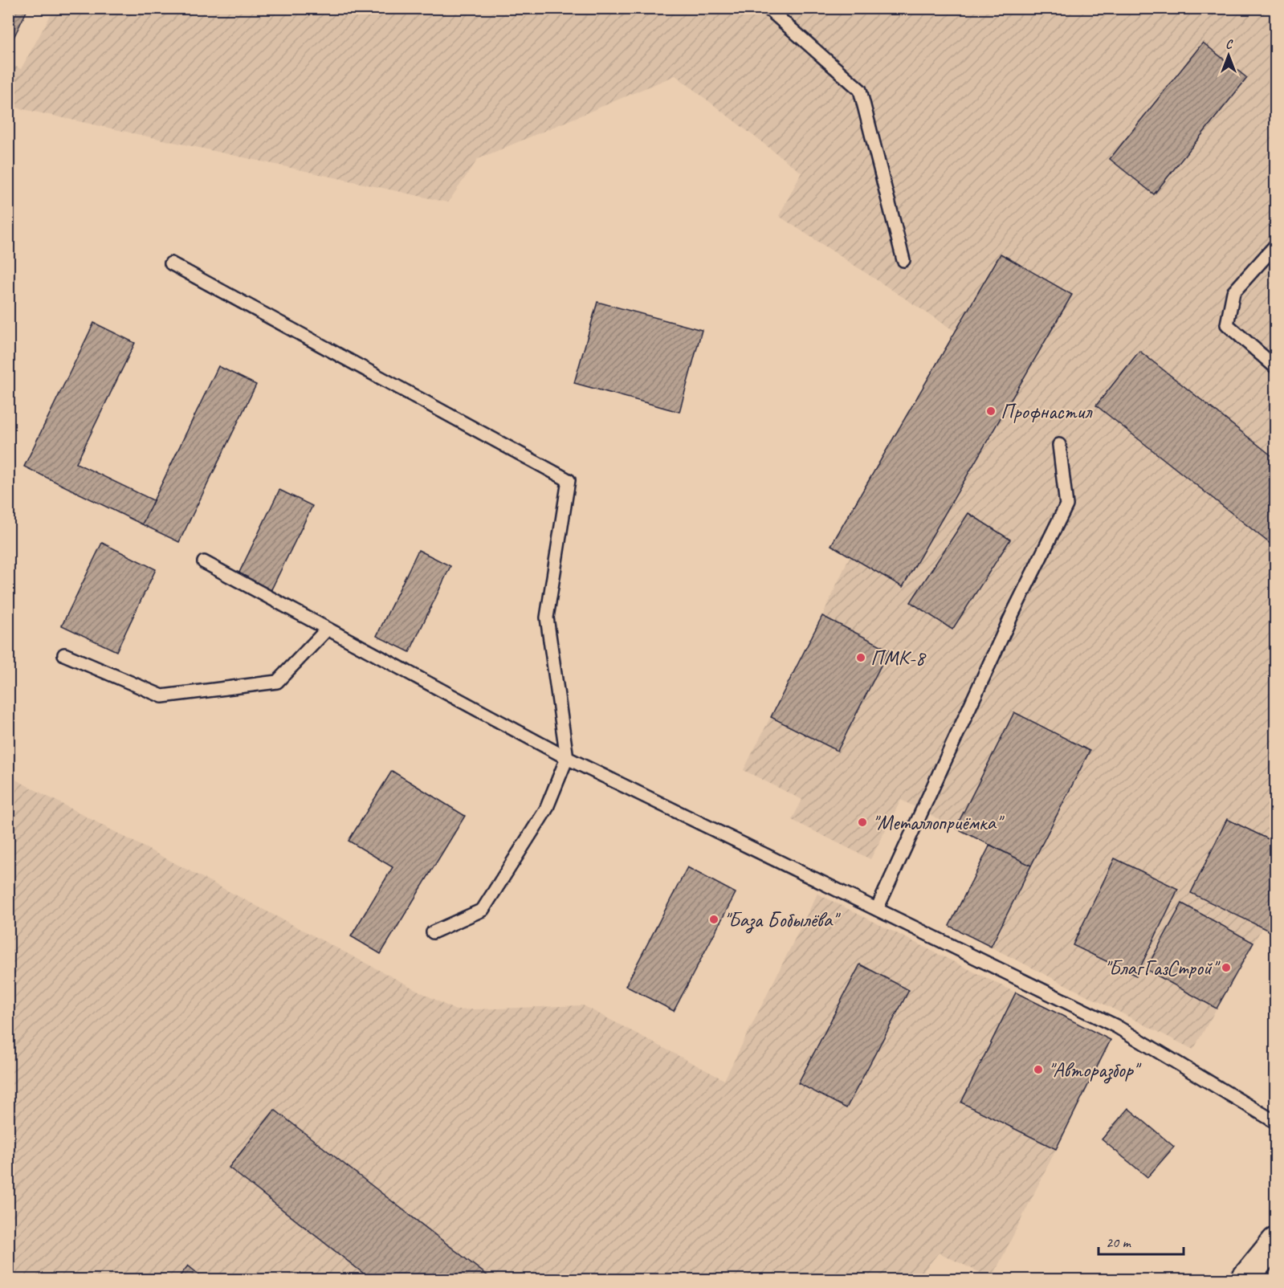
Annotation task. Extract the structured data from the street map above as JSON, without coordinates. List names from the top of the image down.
{
  "places": [
    "Профнастил",
    "ПМК-8",
    "\"Металлоприёмка\"",
    "\"База Бобылёва\"",
    "\"БлагГазСтрой\"",
    "\"Авторазбор\""
  ],
  "scale_bar": "20 m",
  "north": "top"
}
